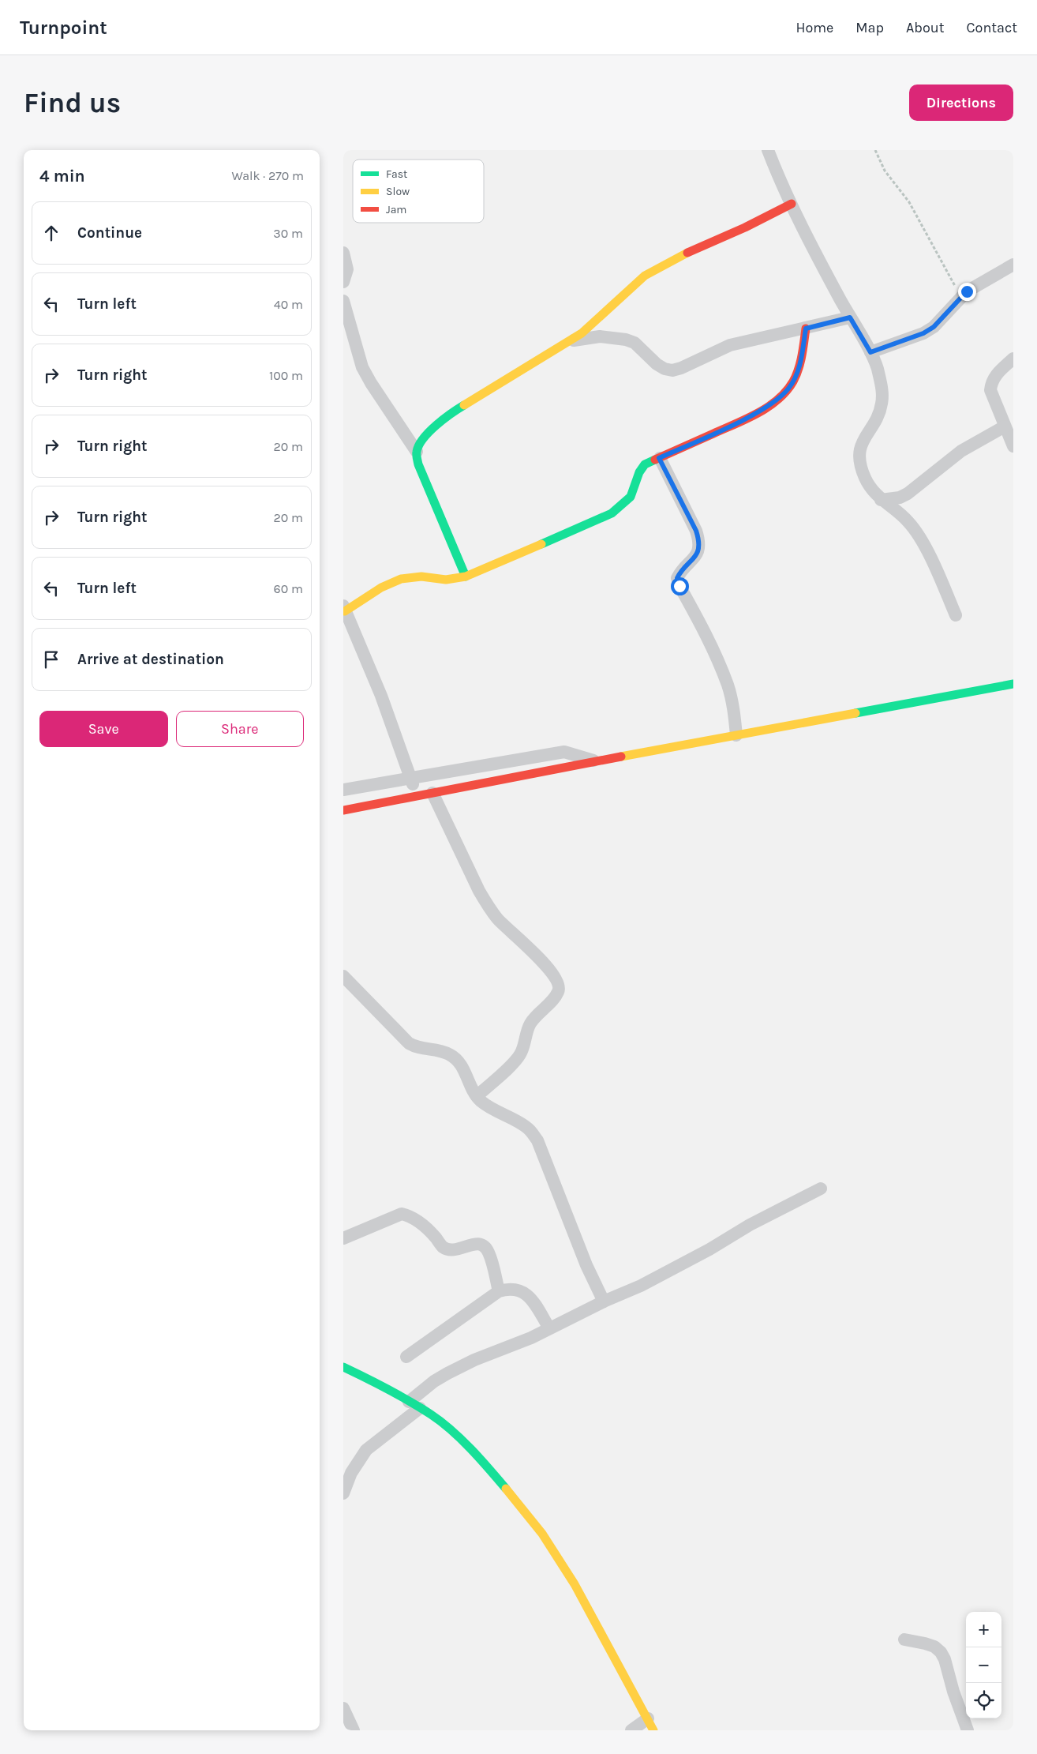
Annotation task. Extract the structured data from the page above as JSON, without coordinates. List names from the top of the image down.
{
  "legend": ["Fast", "Slow", "Jam"],
  "page": {
    "header": "Turnpoint",
    "nav": [
      "Home",
      "Map",
      "About",
      "Contact"
    ],
    "buttons": [
      "Directions",
      ["Save", "Share"]
    ],
    "title": "Find us",
    "heading": ["4 min", "Walk · 270 m"],
    "list": [
      ["Continue", "30 m"],
      ["Turn left", "40 m"],
      ["Turn right", "100 m"],
      ["Turn right", "20 m"],
      ["Turn right", "20 m"],
      ["Turn left", "60 m"],
      "Arrive at destination"
    ],
    "map_buttons": ["+", "−"]
  }
}
